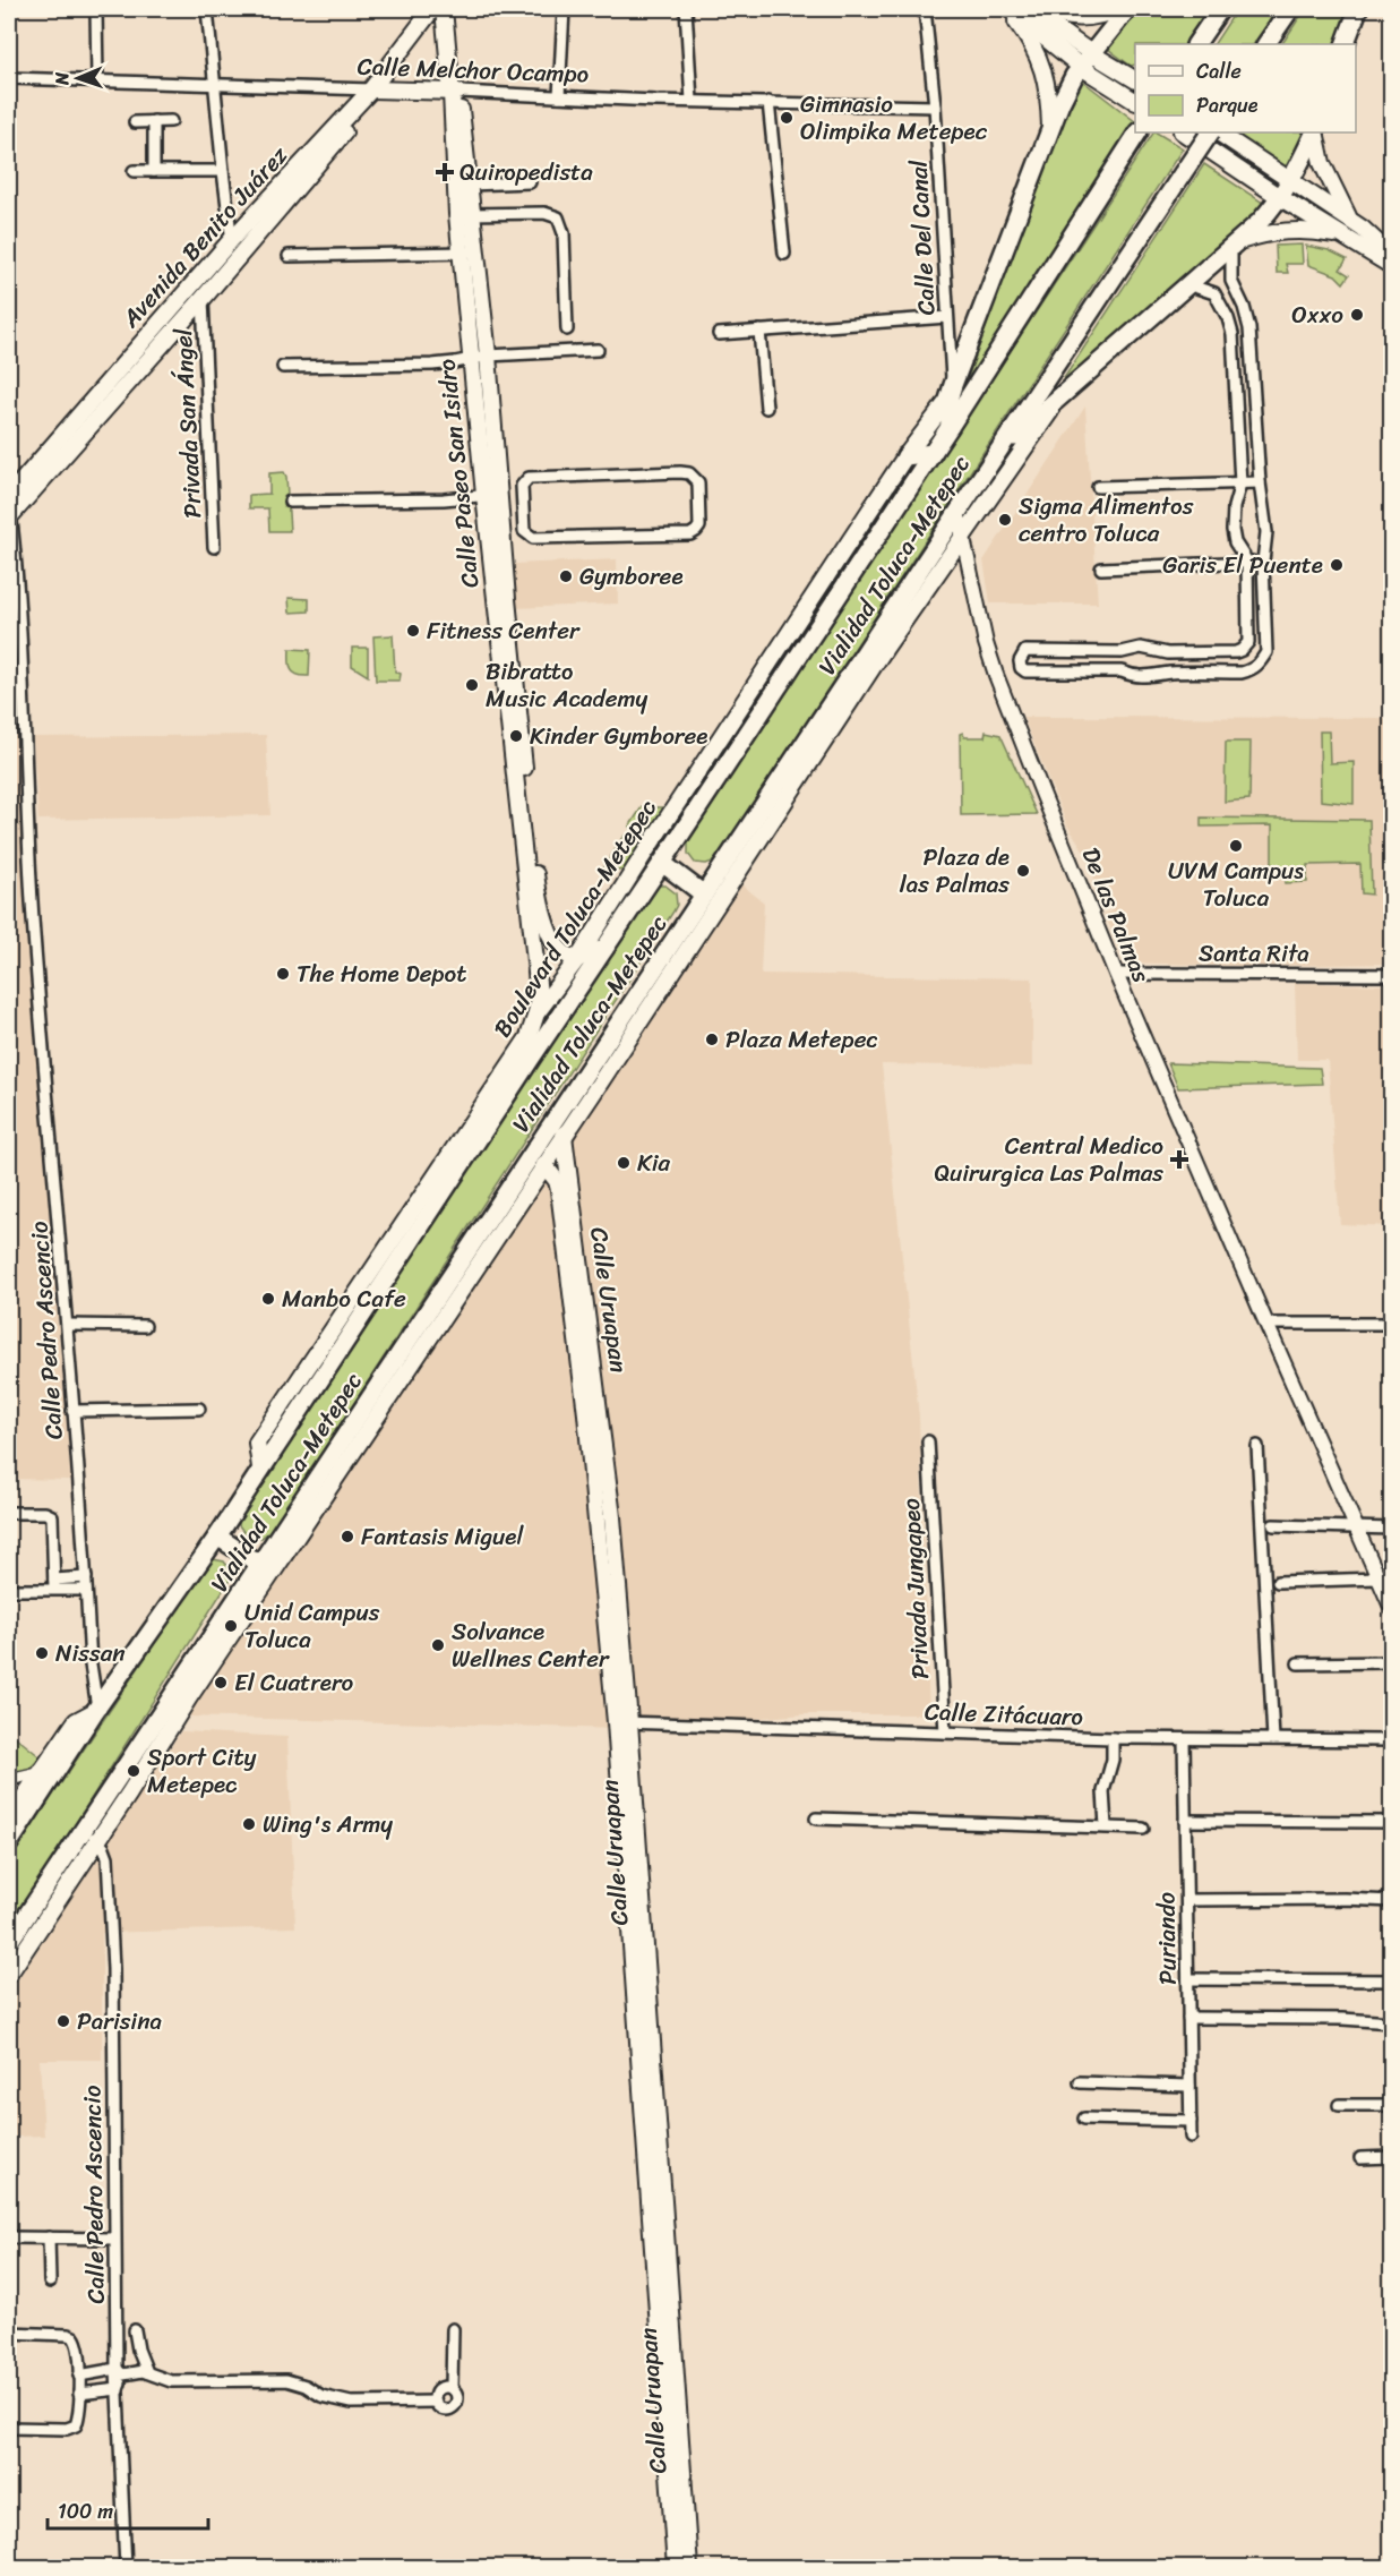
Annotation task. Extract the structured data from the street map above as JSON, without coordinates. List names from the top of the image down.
{
  "streets": {
    "highway": ["Vialidad Toluca-Metepec"],
    "main road": [
      "Calle Melchor Ocampo",
      "Avenida Benito Juárez",
      "Calle Paseo San Isidro",
      "Boulevard Toluca-Metepec",
      "Calle Uruapan"
    ],
    "street": [
      "Calle Del Canal",
      "Privada San Ángel",
      "De las Palmas",
      "Santa Rita",
      "Calle Pedro Ascencio",
      "Privada Jungapeo",
      "Calle Zitácuaro",
      "Puriando"
    ]
  },
  "crossings": [
    ["Calle Melchor Ocampo", "Avenida Benito Juárez"],
    ["Calle Melchor Ocampo", "Calle Del Canal"],
    ["Calle Melchor Ocampo", "Calle Paseo San Isidro"],
    ["Avenida Benito Juárez", "Privada San Ángel"],
    ["Avenida Benito Juárez", "Calle Pedro Ascencio"],
    ["Calle Del Canal", "Boulevard Toluca-Metepec"],
    ["Calle Paseo San Isidro", "Boulevard Toluca-Metepec"],
    ["Vialidad Toluca-Metepec", "De las Palmas"],
    ["Vialidad Toluca-Metepec", "Boulevard Toluca-Metepec"],
    ["Vialidad Toluca-Metepec", "Calle Pedro Ascencio"],
    ["De las Palmas", "Santa Rita"],
    ["Calle Uruapan", "Calle Zitácuaro"],
    ["Privada Jungapeo", "Calle Zitácuaro"],
    ["Calle Zitácuaro", "Puriando"]
  ],
  "places": {
    "other": [
      "Gimnasio Olimpika Metepec",
      "Oxxo",
      "Sigma Alimentos centro Toluca",
      "Garis El Puente",
      "Gymboree",
      "Fitness Center",
      "Bibratto Music Academy",
      "Kinder Gymboree",
      "UVM Campus Toluca",
      "Plaza de las Palmas",
      "The Home Depot",
      "Plaza Metepec",
      "Kia",
      "Manbo Cafe",
      "Fantasis Miguel",
      "Unid Campus Toluca",
      "Solvance Wellnes Center",
      "Nissan",
      "El Cuatrero",
      "Sport City Metepec",
      "Wing's Army",
      "Parisina"
    ],
    "health": ["Quiropedista", "Central Medico Quirurgica Las Palmas"]
  },
  "legend": ["Calle", "Parque"],
  "scale_bar": "100 m",
  "north": "left"
}
